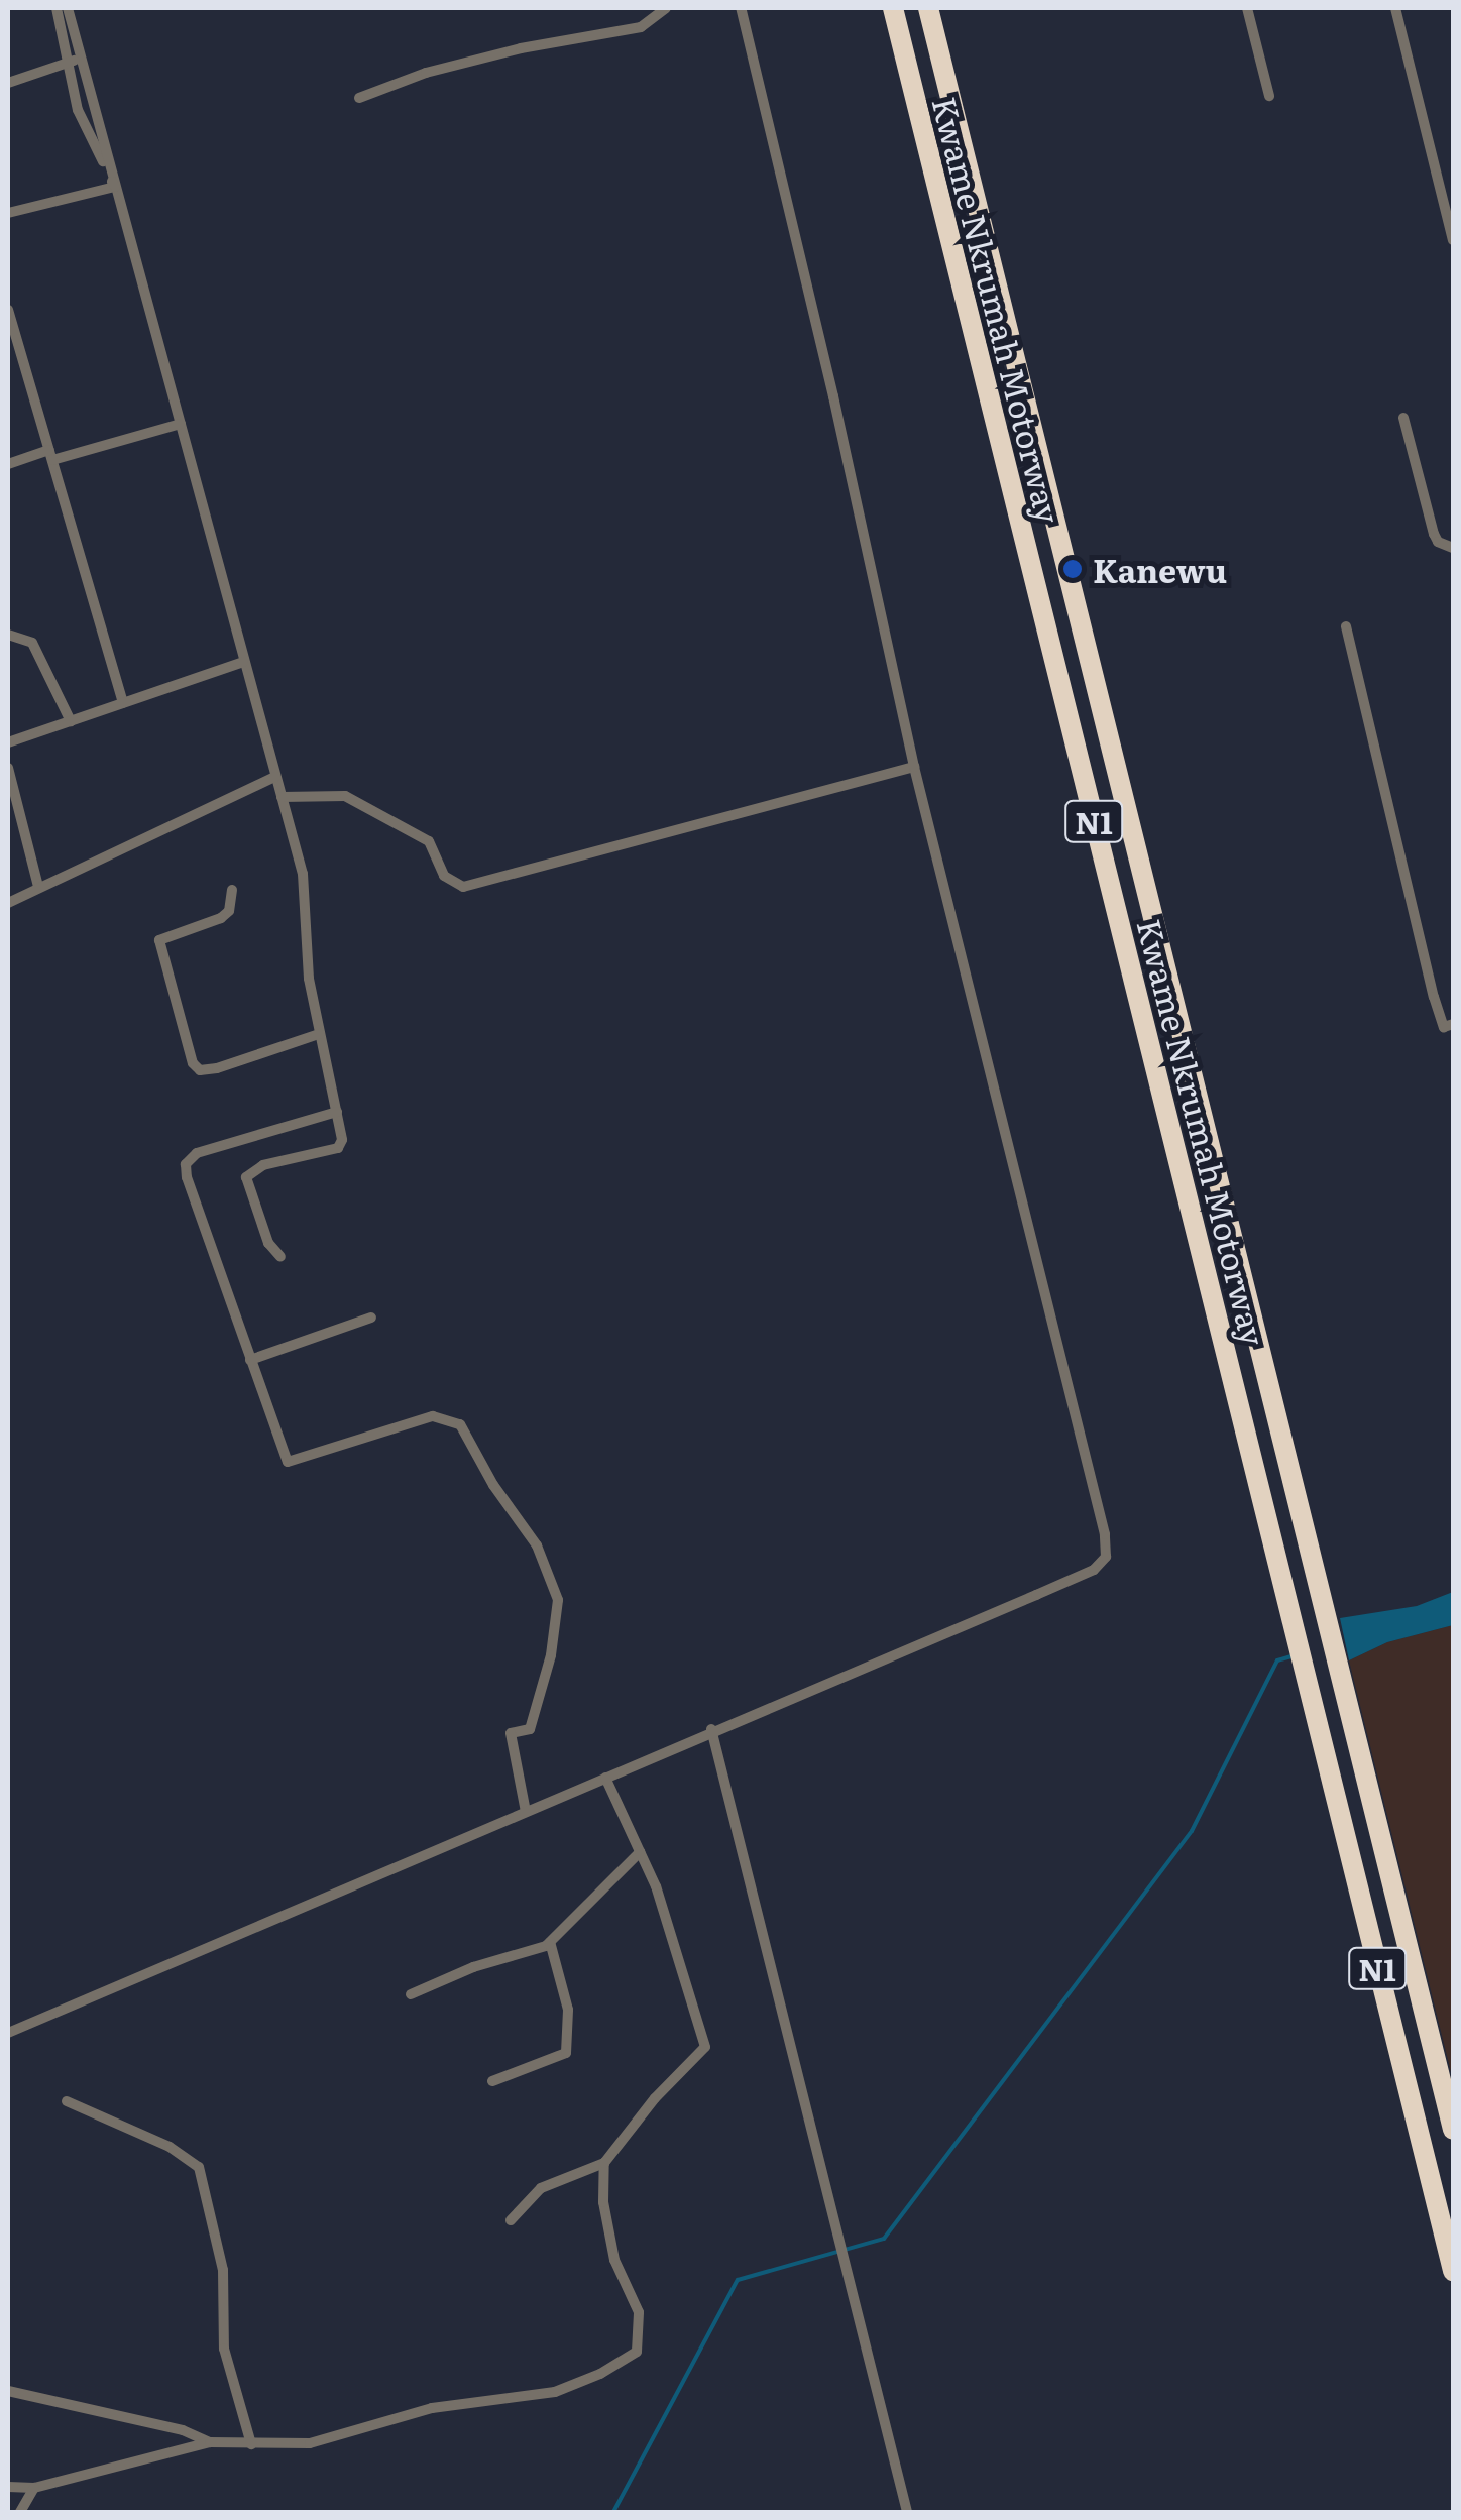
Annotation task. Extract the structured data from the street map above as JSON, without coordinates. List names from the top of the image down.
{
  "streets": {
    "highway": ["Kwame Nkrumah Motorway", "N1"]
  },
  "places": ["Kanewu"]
}
